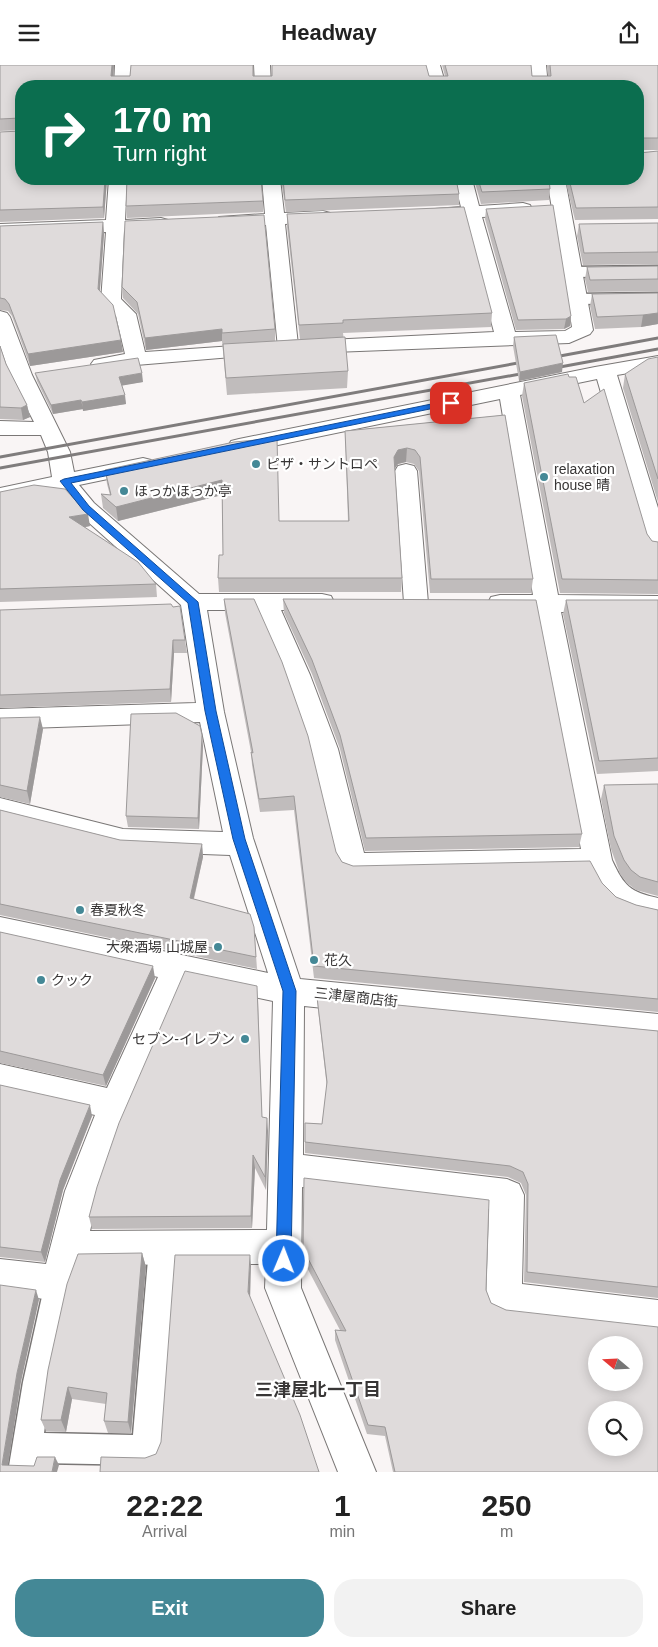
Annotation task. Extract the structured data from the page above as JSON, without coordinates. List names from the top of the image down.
{
  "streets": {
    "street": ["三津屋商店街"]
  },
  "districts": ["三津屋北一丁目"],
  "places": [
    "ピザ・サントロペ",
    "relaxation house 晴",
    "ほっかほっか亭",
    "春夏秋冬",
    "大衆酒場 山城屋",
    "花久",
    "クック",
    "セブン-イレブン"
  ],
  "north": "left",
  "page": {
    "header": "Headway",
    "turn": ["170 m", "Turn right"],
    "eta": [
      "22:22",
      "Arrival",
      "1",
      "min",
      "250",
      "m"
    ],
    "buttons": ["Exit", "Share"]
  }
}
